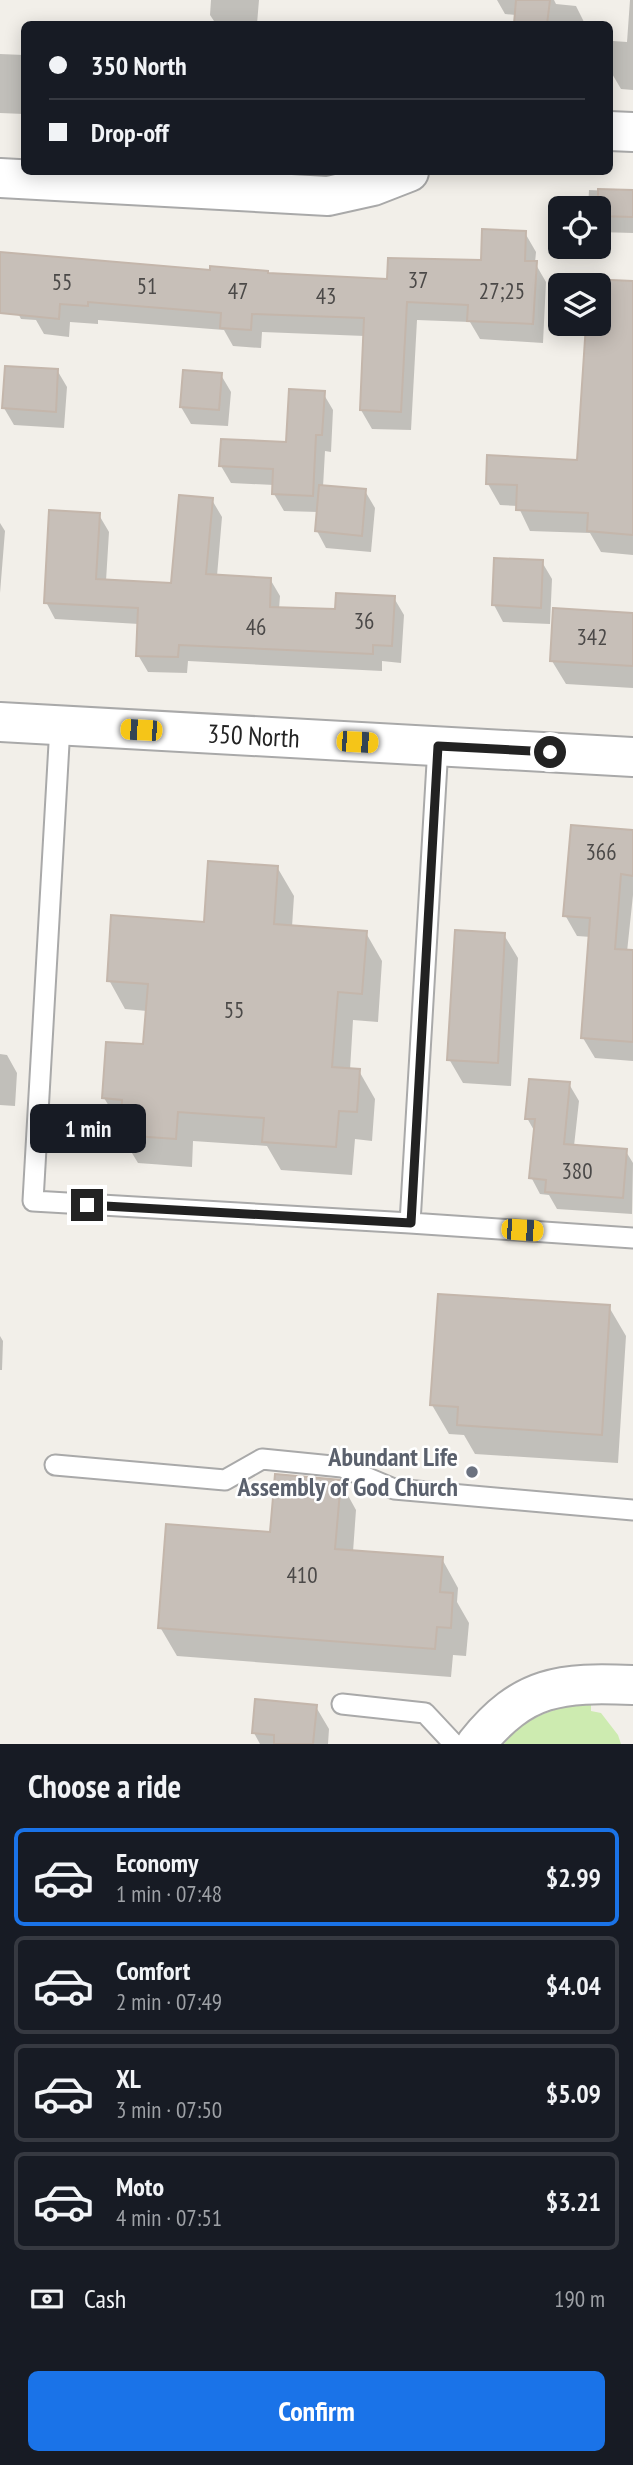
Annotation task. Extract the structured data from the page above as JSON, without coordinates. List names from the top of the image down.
{
  "streets": {
    "street": ["350 North"]
  },
  "places": ["Abundant Life Assembly of God Church"],
  "house_numbers": [
    "37",
    "55",
    "51",
    "47",
    "27;25",
    "43",
    "36",
    "46",
    "342",
    "366",
    "55",
    "380",
    "410"
  ],
  "page": {
    "banner": ["350 North", "Drop-off"],
    "bubble": "1 min",
    "heading": "Choose a ride",
    "list": [
      {
        "name": "Economy",
        "note": "1 min · 07:48",
        "value": "$2.99"
      },
      {
        "name": "Comfort",
        "note": "2 min · 07:49",
        "value": "$4.04"
      },
      {
        "name": "XL",
        "note": "3 min · 07:50",
        "value": "$5.09"
      },
      {
        "name": "Moto",
        "note": "4 min · 07:51",
        "value": "$3.21"
      }
    ],
    "pay": ["Cash", "190 m"],
    "buttons": "Confirm"
  }
}
